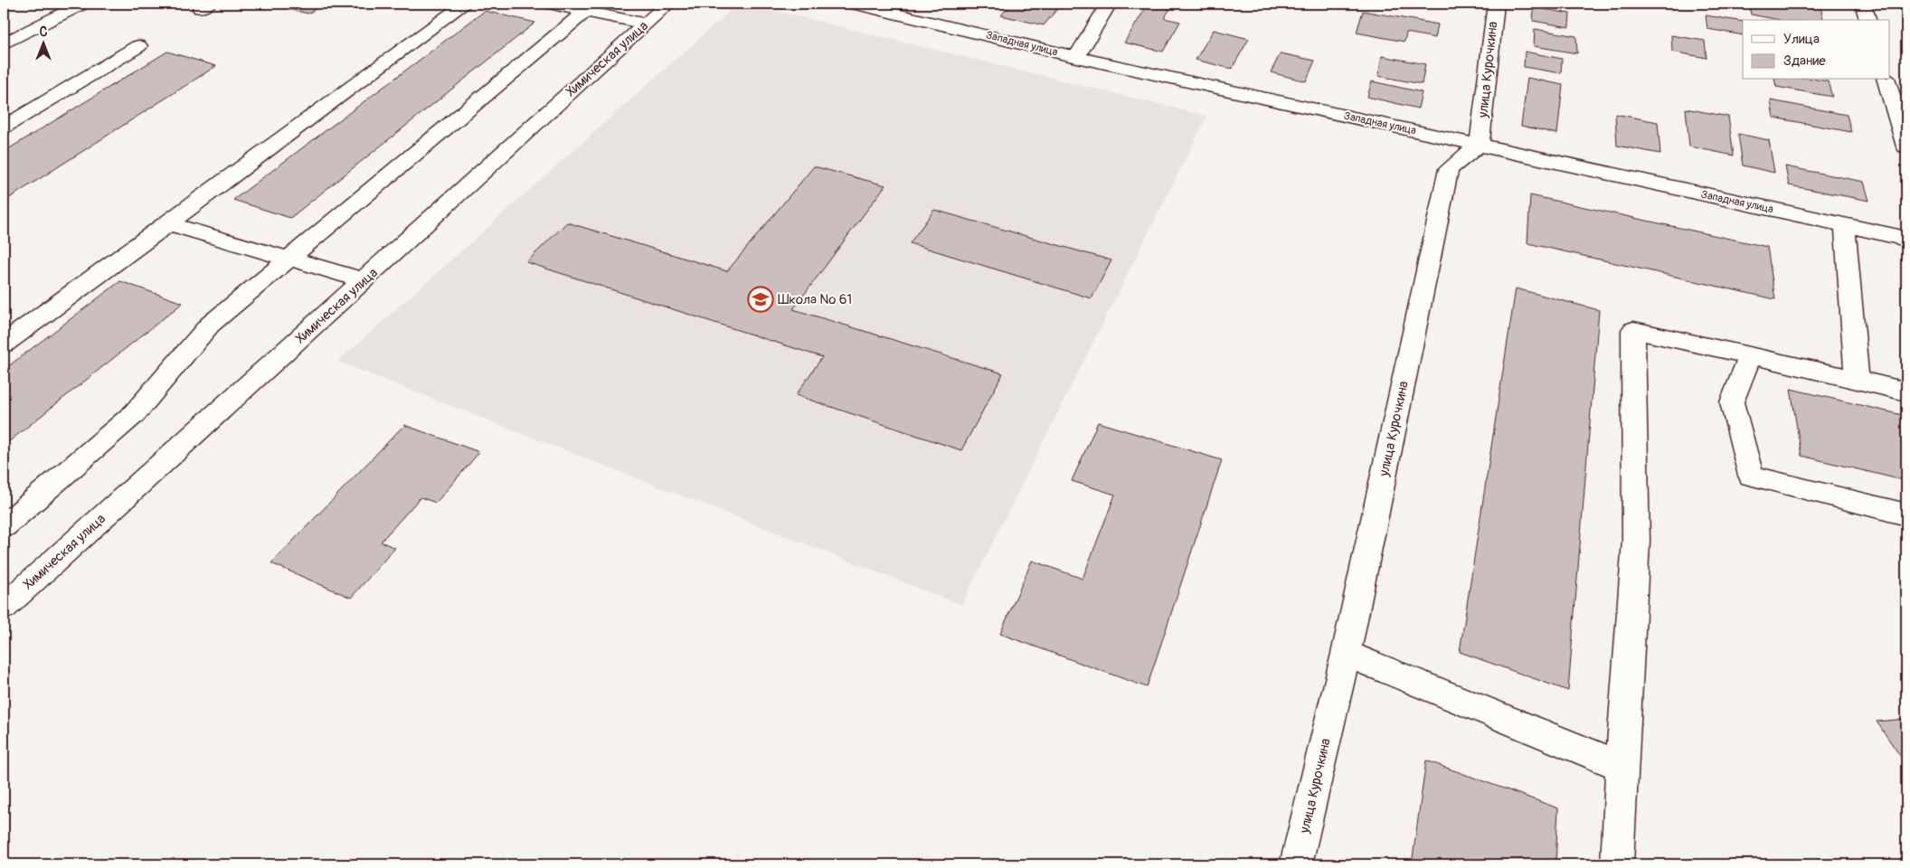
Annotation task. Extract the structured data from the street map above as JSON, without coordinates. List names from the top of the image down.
{
  "streets": {
    "street": ["Западная улица", "Химическая улица", "улица Курочкина"]
  },
  "crossings": [
    ["Западная улица", "улица Курочкина"]
  ],
  "places": {
    "school or university": ["Школа № 61"]
  },
  "legend": ["Улица", "Здание"],
  "north": "top"
}
